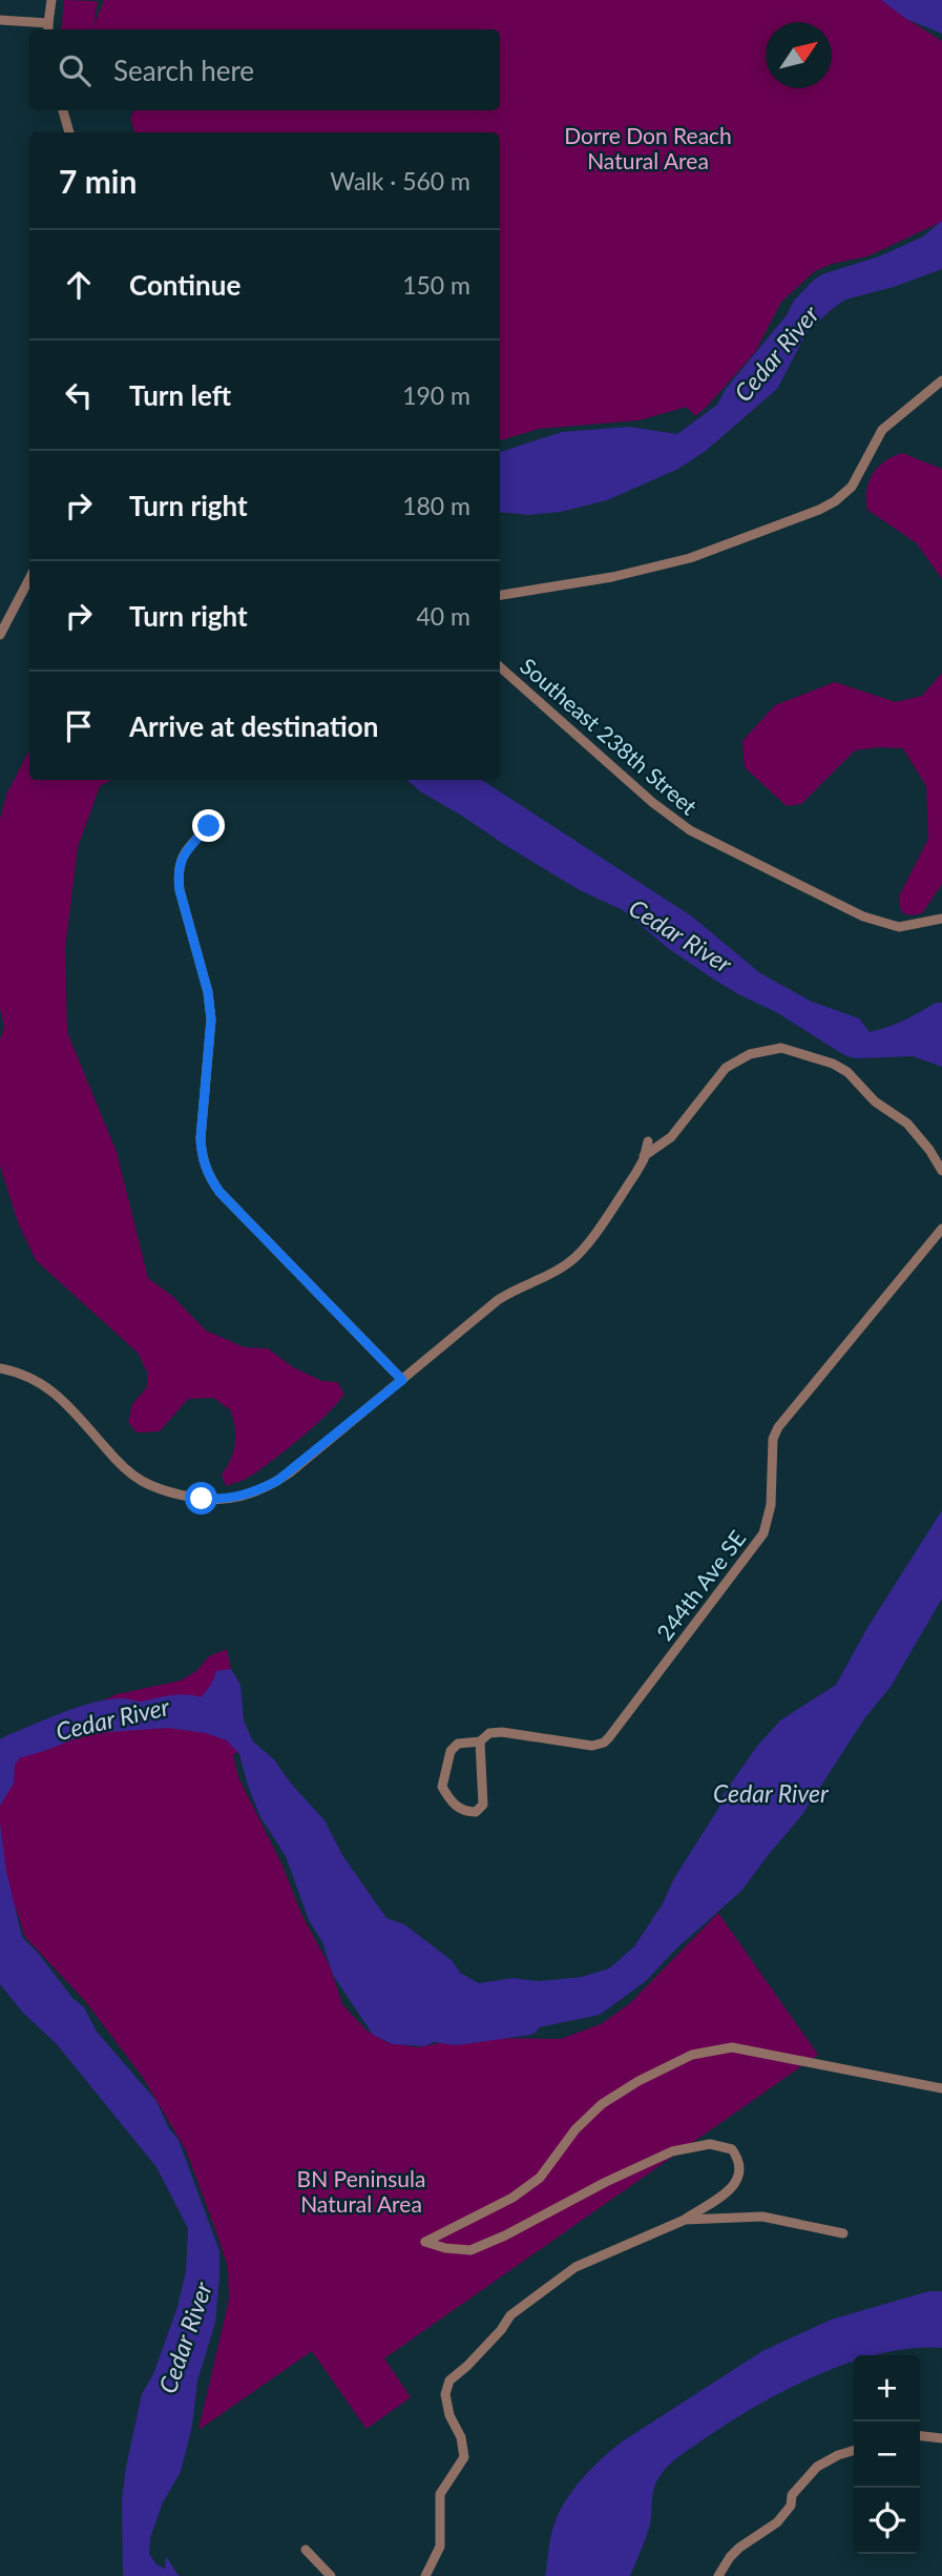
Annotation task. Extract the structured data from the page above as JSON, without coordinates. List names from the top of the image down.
{
  "streets": {
    "street": ["Southeast 238th Street", "244th Ave SE"]
  },
  "water": ["Cedar River"],
  "parks": ["Dorre Don Reach Natural Area", "BN Peninsula Natural Area"],
  "north": "top right",
  "page": {
    "search": "Search here",
    "heading": ["7 min", "Walk · 560 m"],
    "list": [
      ["Continue", "150 m"],
      ["Turn left", "190 m"],
      ["Turn right", "180 m"],
      ["Turn right", "40 m"],
      "Arrive at destination"
    ],
    "map_buttons": ["+", "−"]
  }
}
